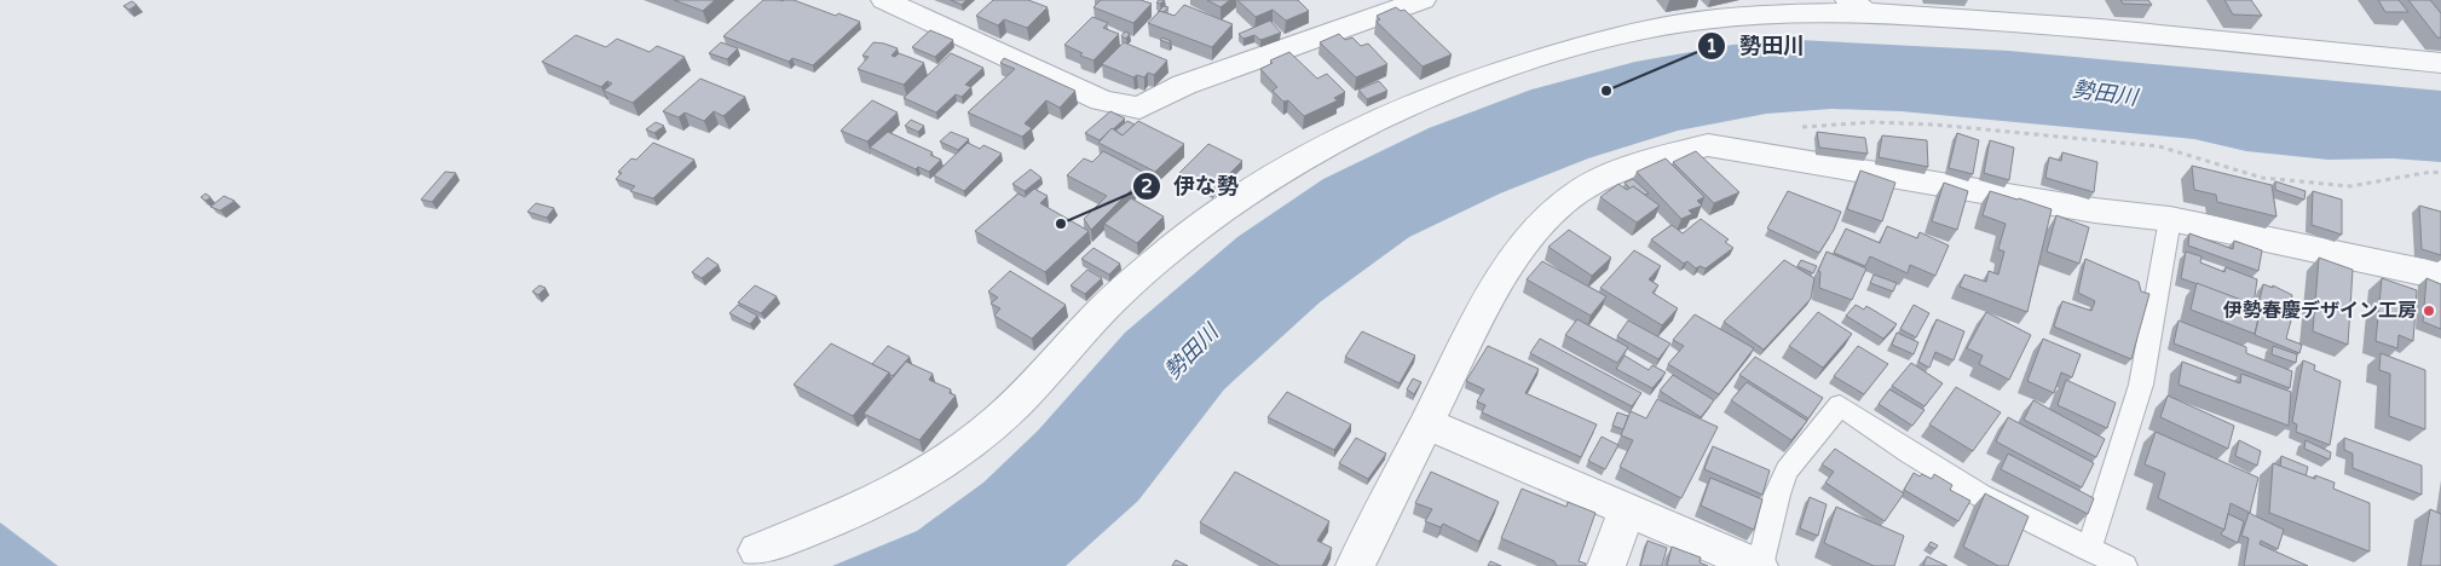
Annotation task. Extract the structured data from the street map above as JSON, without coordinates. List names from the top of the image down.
{
  "water": ["勢田川"],
  "places": ["勢田川", "伊な勢", "伊勢春慶デザイン工房"]
}
